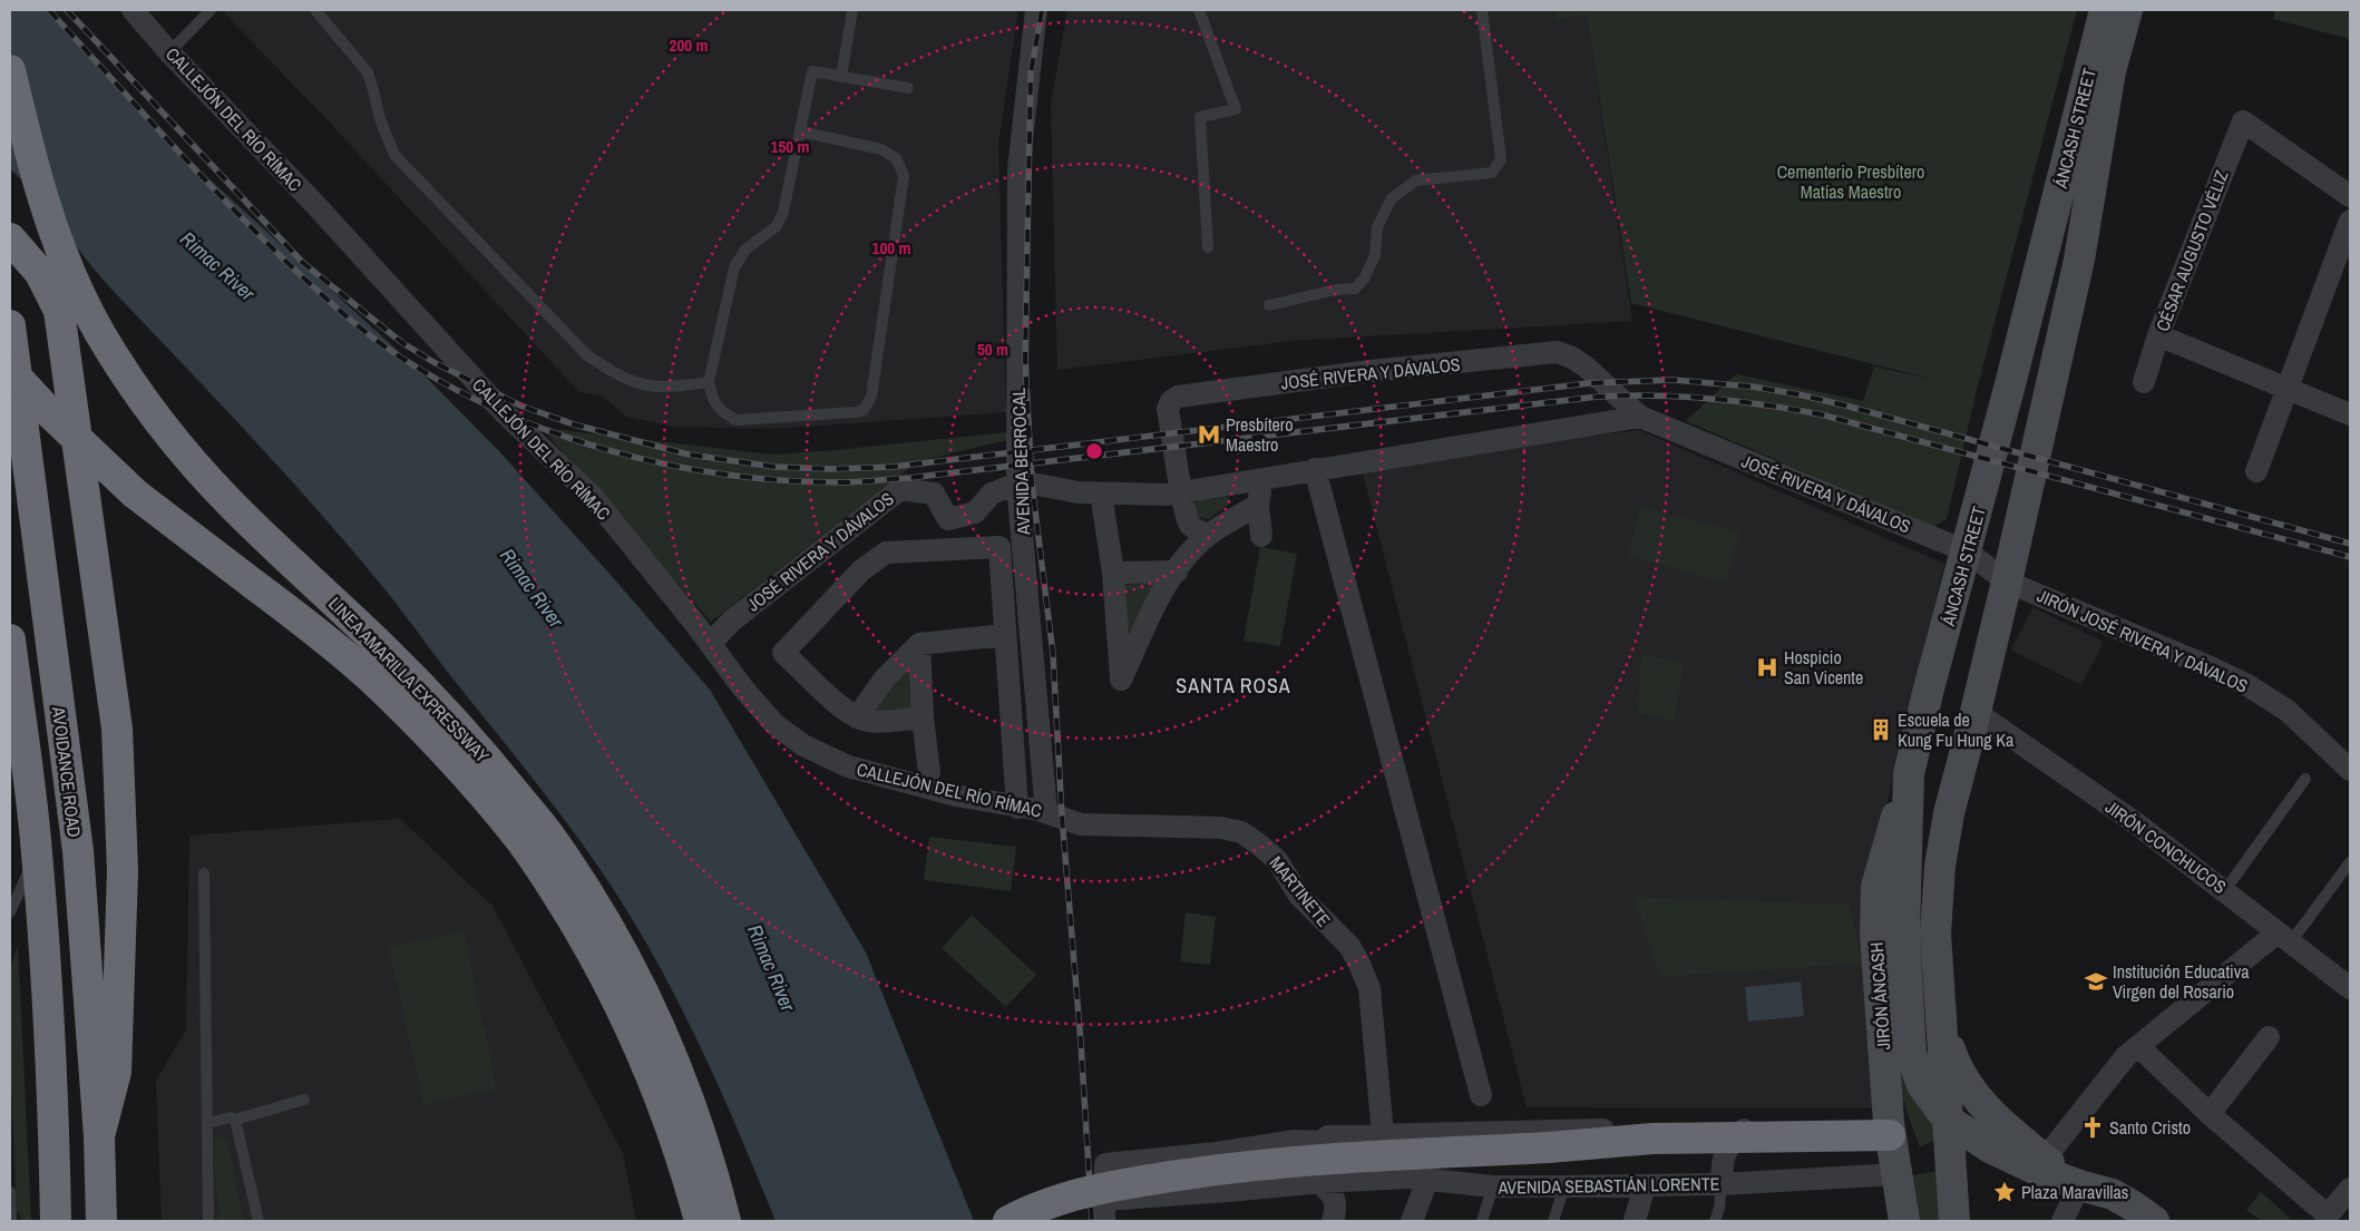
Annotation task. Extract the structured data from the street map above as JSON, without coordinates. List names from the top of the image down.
{
  "streets": {
    "highway": ["LINEA AMARILLA EXPRESSWAY", "AVOIDANCE ROAD"],
    "main road": ["ÁNCASH STREET", "JIRÓN ÁNCASH"],
    "street": [
      "CALLEJÓN DEL RÍO RÍMAC",
      "CÉSAR AUGUSTO VÉLIZ",
      "JOSÉ RIVERA Y DÁVALOS",
      "AVENIDA BERROCAL",
      "JIRÓN JOSÉ RIVERA Y DÁVALOS",
      "JIRÓN CONCHUCOS",
      "MARTINETE",
      "AVENIDA SEBASTIÁN LORENTE"
    ]
  },
  "crossings": [
    ["CALLEJÓN DEL RÍO RÍMAC", "JOSÉ RIVERA Y DÁVALOS"],
    ["CALLEJÓN DEL RÍO RÍMAC", "AVENIDA BERROCAL"],
    ["CALLEJÓN DEL RÍO RÍMAC", "MARTINETE"],
    ["ÁNCASH STREET", "JOSÉ RIVERA Y DÁVALOS"],
    ["ÁNCASH STREET", "JIRÓN JOSÉ RIVERA Y DÁVALOS"],
    ["ÁNCASH STREET", "JIRÓN CONCHUCOS"],
    ["ÁNCASH STREET", "JIRÓN ÁNCASH"],
    ["JOSÉ RIVERA Y DÁVALOS", "AVENIDA BERROCAL"],
    ["JOSÉ RIVERA Y DÁVALOS", "JIRÓN JOSÉ RIVERA Y DÁVALOS"],
    ["AVENIDA BERROCAL", "MARTINETE"],
    ["JIRÓN ÁNCASH", "AVENIDA SEBASTIÁN LORENTE"]
  ],
  "districts": ["SANTA ROSA"],
  "water": ["Rimac River"],
  "parks": ["Cementerio Presbítero Matías Maestro"],
  "places": {
    "metro station": ["Presbítero Maestro"],
    "hospital": ["Hospicio San Vicente"],
    "building": ["Escuela de Kung Fu Hung Ka"],
    "school or university": ["Institución Educativa Virgen del Rosario"],
    "church": ["Santo Cristo"],
    "place": ["Plaza Maravillas"]
  },
  "rings": [
    "200 m",
    "150 m",
    "100 m",
    "50 m"
  ]
}
